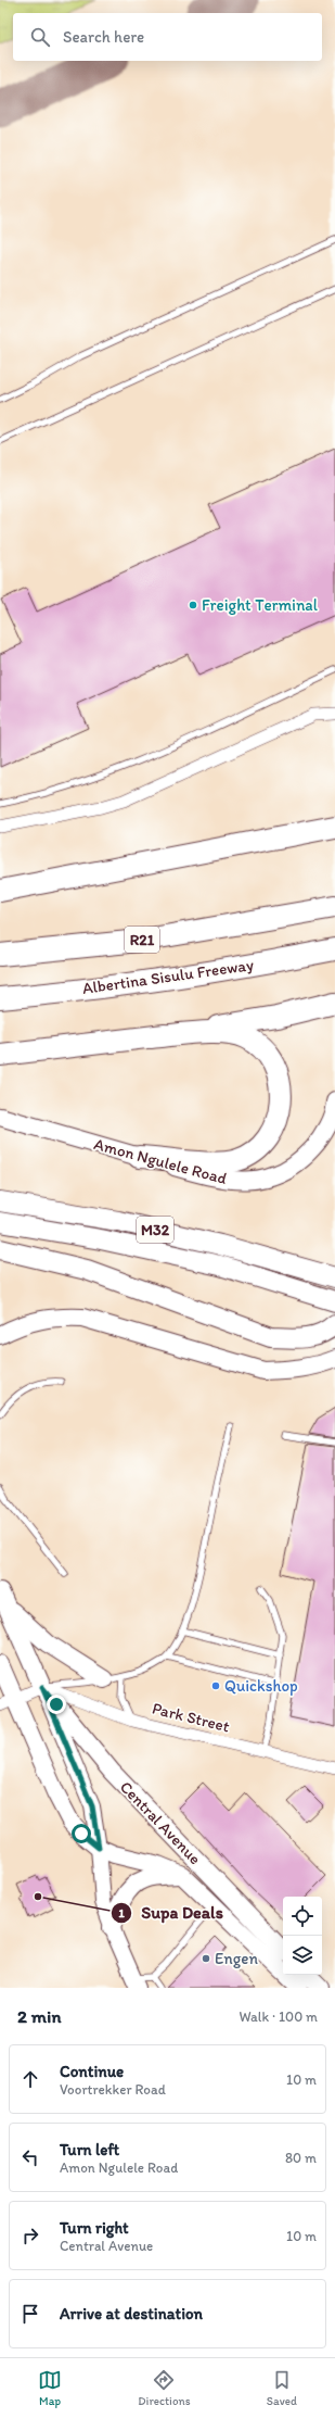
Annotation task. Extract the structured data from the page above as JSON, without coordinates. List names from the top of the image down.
{
  "streets": {
    "highway": ["R21", "Albertina Sisulu Freeway"],
    "main road": ["Amon Ngulele Road", "M32", "Central Avenue"],
    "street": ["Park Street"]
  },
  "crossings": [
    ["Park Street", "Central Avenue"]
  ],
  "places": [
    "Freight Terminal",
    "Quickshop",
    "Supa Deals",
    "Engen"
  ],
  "page": {
    "search": "Search here",
    "heading": ["2 min", "Walk · 100 m"],
    "list": [
      ["Continue", "Voortrekker Road", "10 m"],
      ["Turn left", "Amon Ngulele Road", "80 m"],
      ["Turn right", "Central Avenue", "10 m"],
      "Arrive at destination"
    ],
    "nav": ["Map", "Directions", "Saved"]
  }
}
